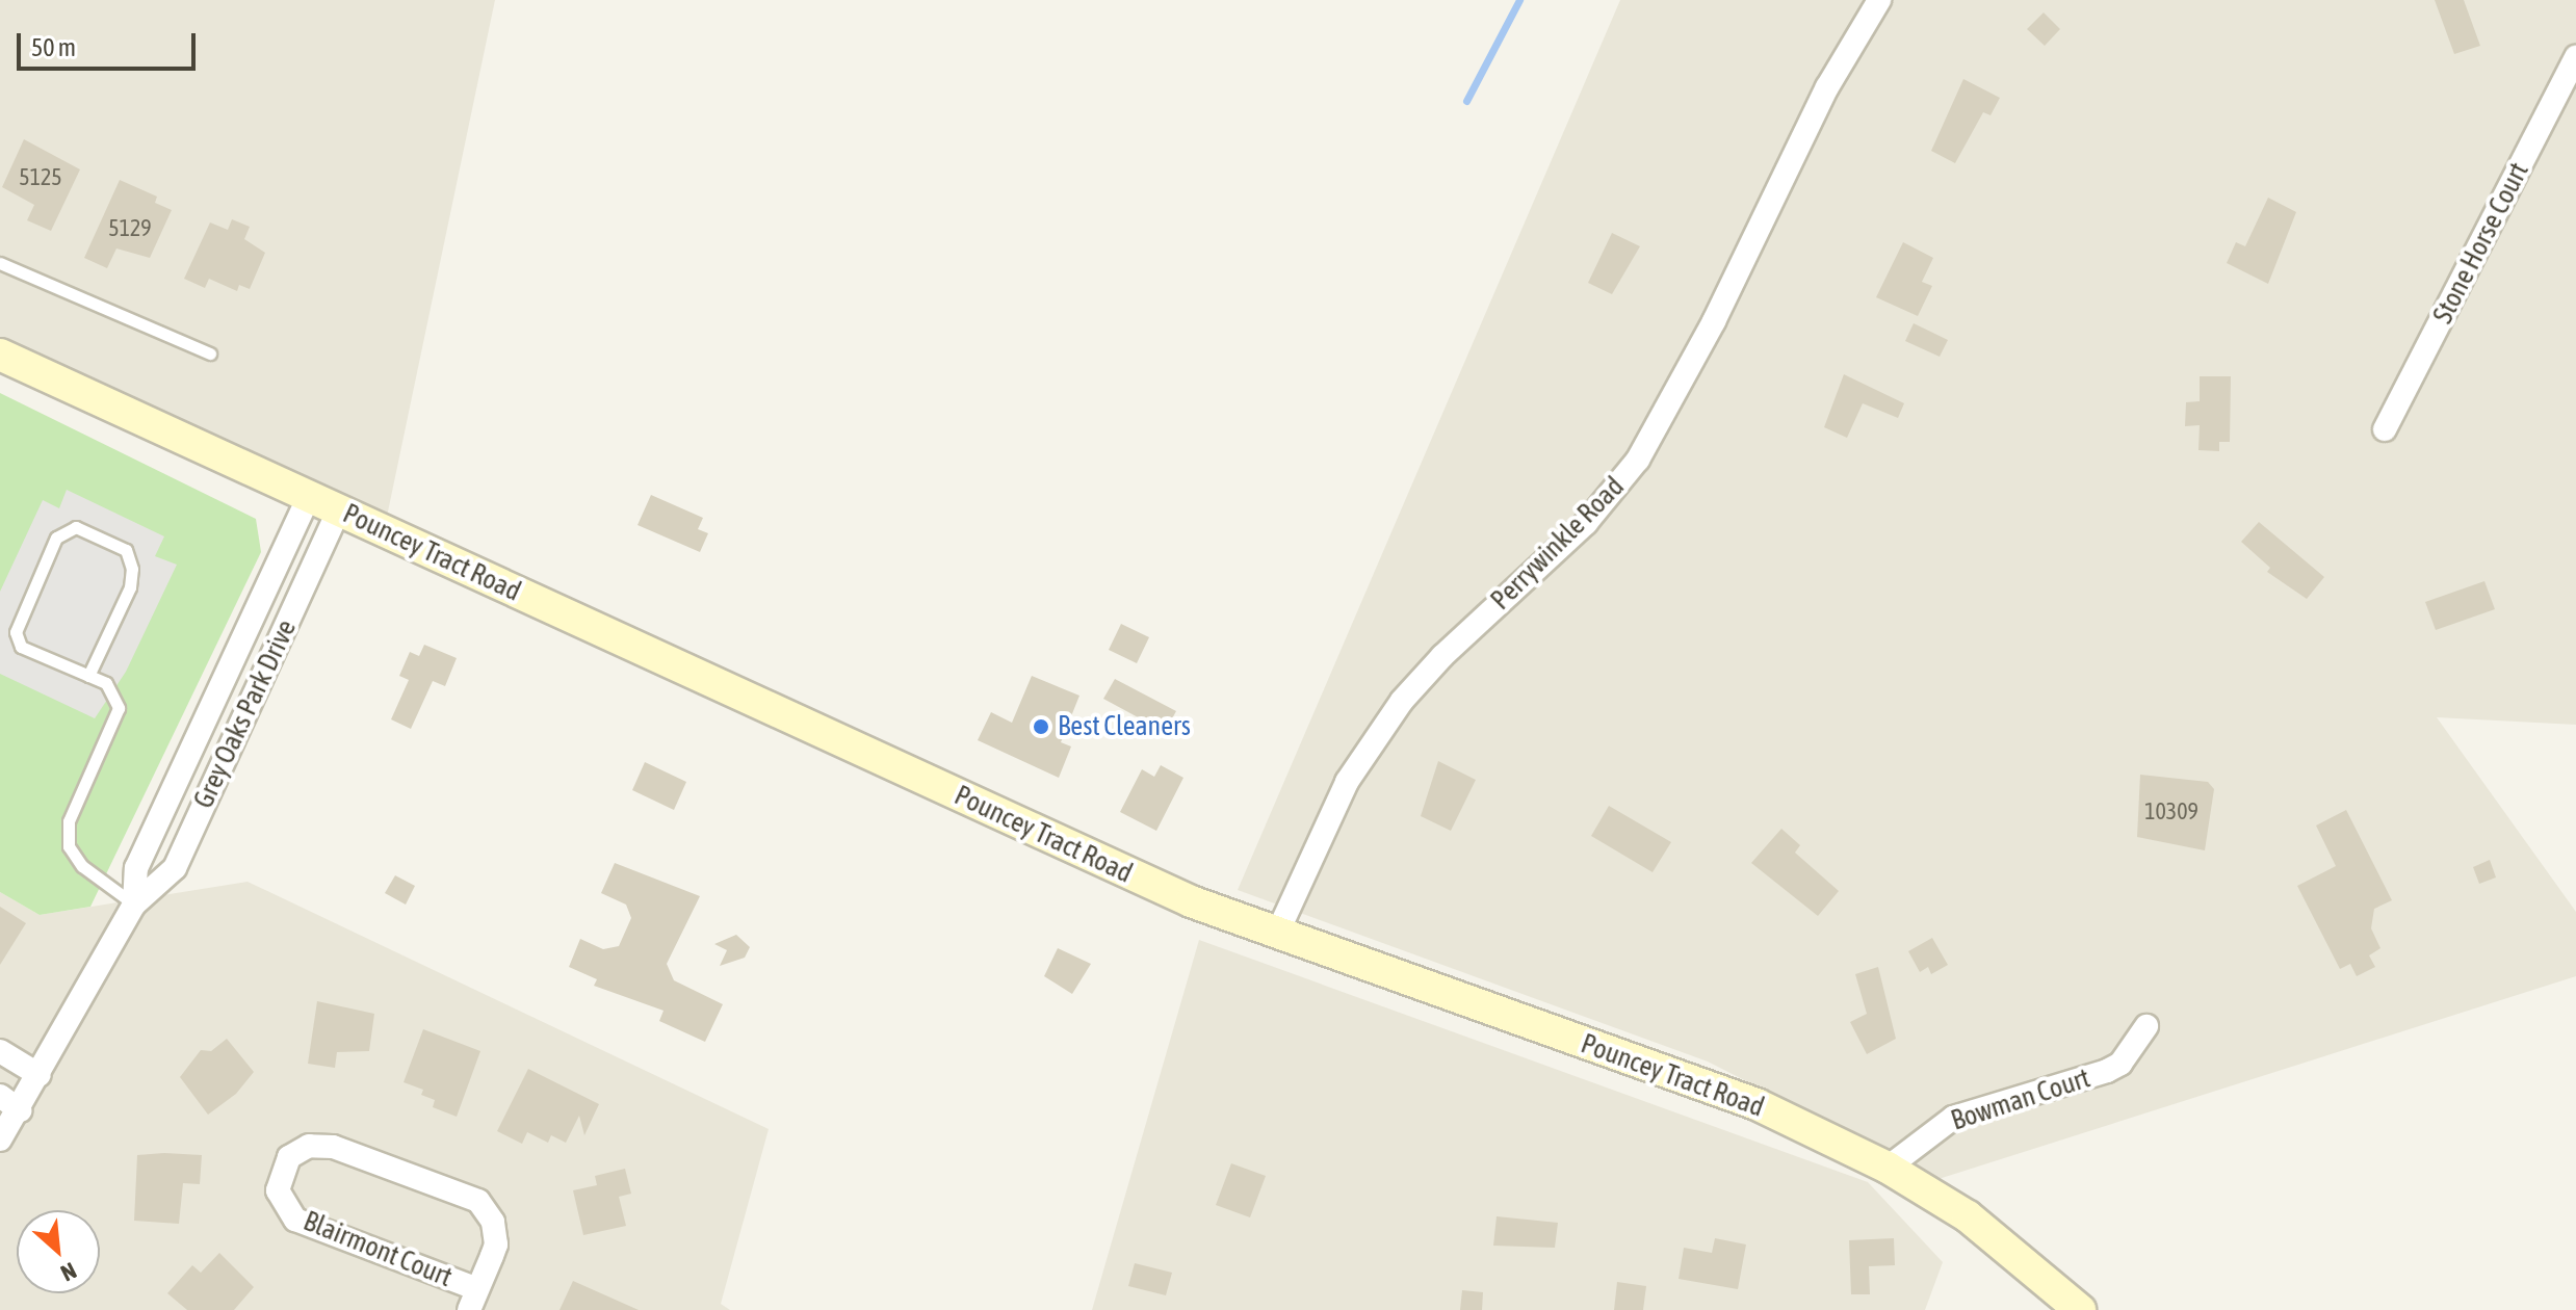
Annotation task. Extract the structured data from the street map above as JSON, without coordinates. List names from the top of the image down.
{
  "streets": {
    "main road": ["Pouncey Tract Road"],
    "street": [
      "Stone Horse Court",
      "Perrywinkle Road",
      "Grey Oaks Park Drive",
      "Bowman Court",
      "Blairmont Court"
    ]
  },
  "crossings": [
    ["Perrywinkle Road", "Pouncey Tract Road"],
    ["Pouncey Tract Road", "Grey Oaks Park Drive"],
    ["Pouncey Tract Road", "Bowman Court"]
  ],
  "places": ["Best Cleaners"],
  "house_numbers": ["5125", "5129", "10309"],
  "scale_bar": "50 m",
  "north": "bottom right"
}
